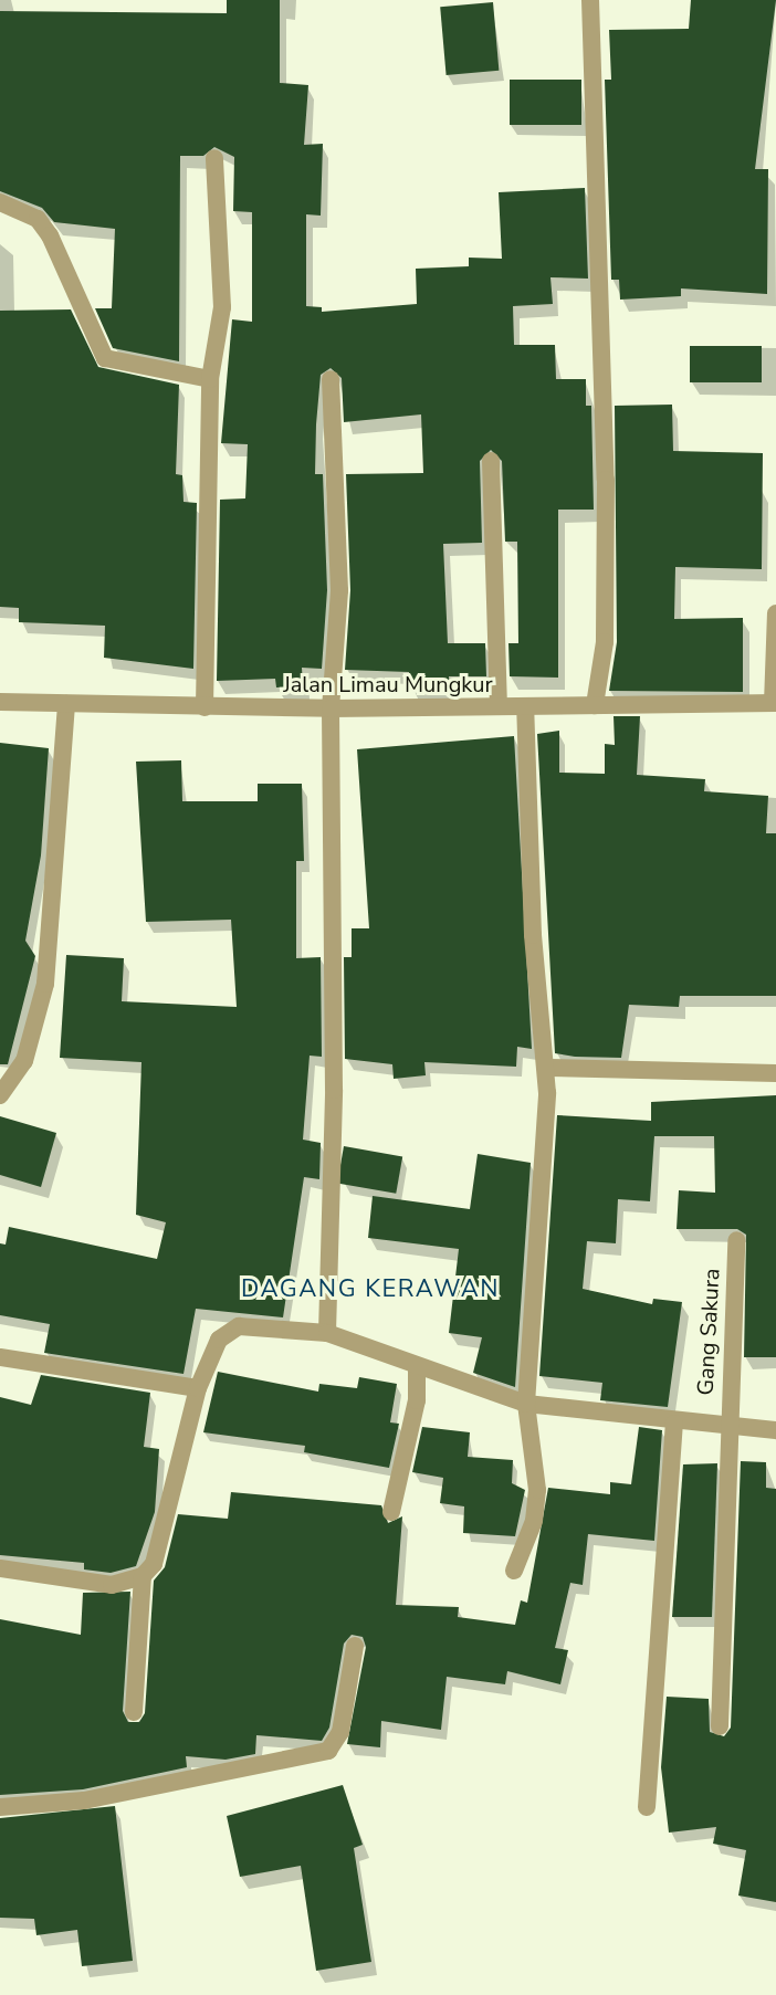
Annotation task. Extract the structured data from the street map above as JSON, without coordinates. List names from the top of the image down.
{
  "streets": {
    "street": ["Jalan Limau Mungkur", "Gang Sakura"]
  },
  "districts": ["DAGANG KERAWAN"]
}
